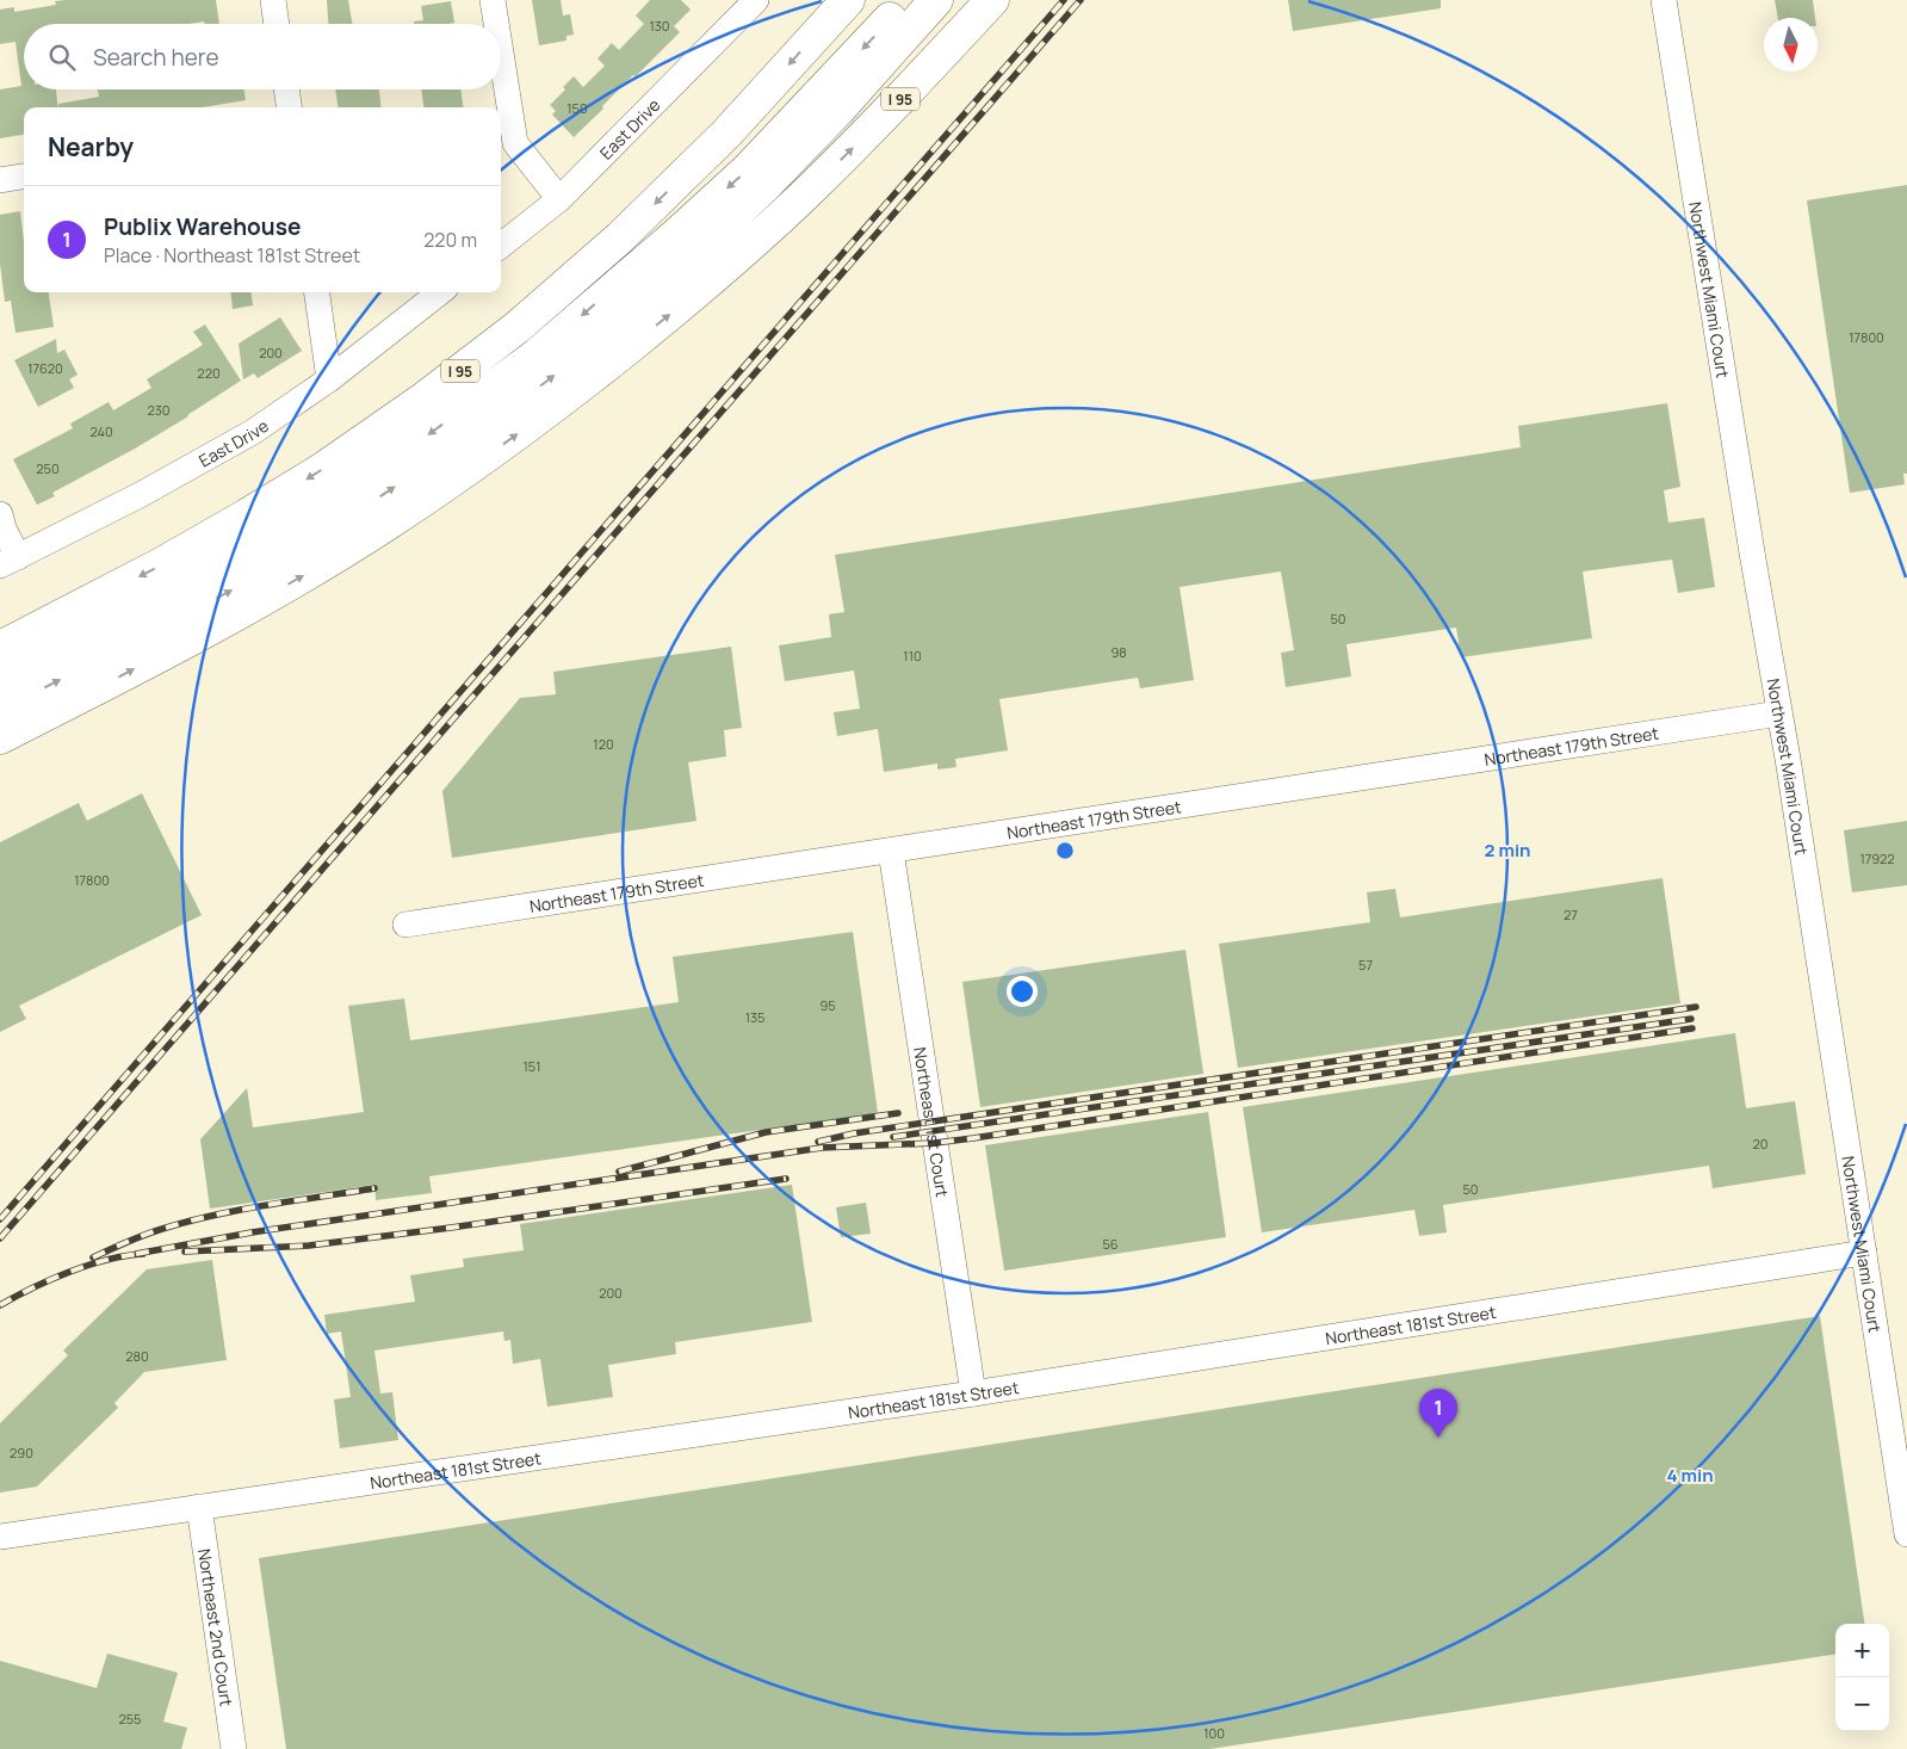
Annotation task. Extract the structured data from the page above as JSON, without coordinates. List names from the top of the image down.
{
  "streets": {
    "highway": ["I 95"],
    "street": [
      "East Drive",
      "Northwest Miami Court",
      "Northeast 179th Street",
      "Northeast 1st Court",
      "Northeast 181st Street",
      "Northeast 2nd Court"
    ]
  },
  "crossings": [
    ["Northwest Miami Court", "Northeast 179th Street"],
    ["Northwest Miami Court", "Northeast 181st Street"],
    ["Northeast 179th Street", "Northeast 1st Court"],
    ["Northeast 1st Court", "Northeast 181st Street"],
    ["Northeast 181st Street", "Northeast 2nd Court"]
  ],
  "house_numbers": [
    "130",
    "150",
    "17800",
    "200",
    "17620",
    "220",
    "230",
    "240",
    "250",
    "50",
    "98",
    "110",
    "120",
    "17922",
    "17800",
    "27",
    "57",
    "95",
    "135",
    "151",
    "20",
    "50",
    "56",
    "200",
    "280",
    "290",
    "255",
    "100"
  ],
  "north": "bottom",
  "page": {
    "search": "Search here",
    "heading": "Nearby",
    "list": [
      {
        "mark": "1",
        "name": "Publix Warehouse",
        "note": "Place · Northeast 181st Street",
        "value": "220 m"
      }
    ],
    "pins": "1",
    "map_buttons": ["+", "−"]
  },
  "rings": ["2 min", "4 min"]
}
